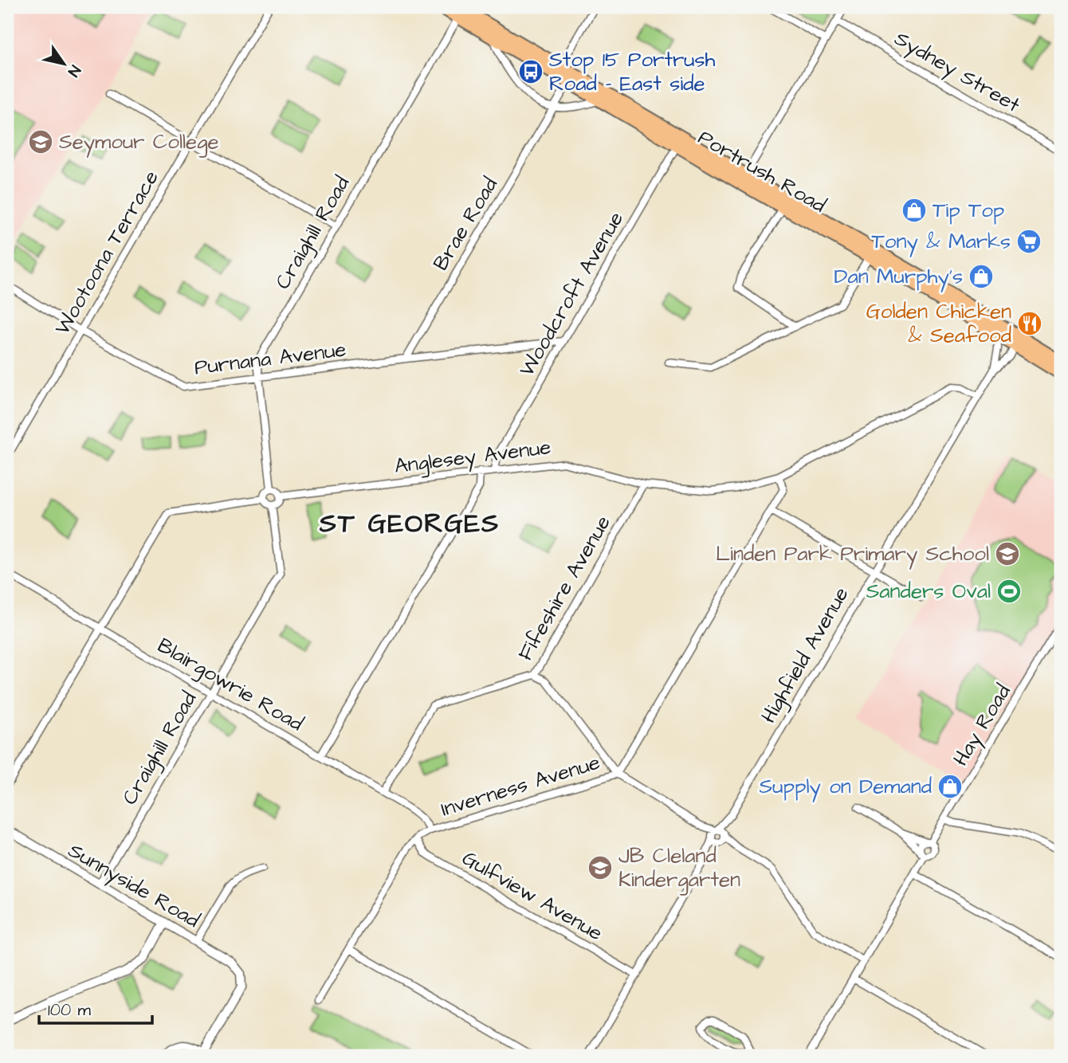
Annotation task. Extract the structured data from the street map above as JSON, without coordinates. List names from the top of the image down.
{
  "streets": {
    "highway": ["Portrush Road"],
    "street": [
      "Sydney Street",
      "Brae Road",
      "Craighill Road",
      "Wootoona Terrace",
      "Woodcroft Avenue",
      "Purnana Avenue",
      "Anglesey Avenue",
      "Fifeshire Avenue",
      "Highfield Avenue",
      "Blairgowrie Road",
      "Hay Road",
      "Inverness Avenue",
      "Sunnyside Road",
      "Gulfview Avenue"
    ]
  },
  "crossings": [
    ["Portrush Road", "Brae Road"],
    ["Portrush Road", "Craighill Road"],
    ["Portrush Road", "Woodcroft Avenue"],
    ["Portrush Road", "Highfield Avenue"],
    ["Brae Road", "Purnana Avenue"],
    ["Craighill Road", "Purnana Avenue"],
    ["Craighill Road", "Anglesey Avenue"],
    ["Craighill Road", "Blairgowrie Road"],
    ["Craighill Road", "Sunnyside Road"],
    ["Wootoona Terrace", "Purnana Avenue"],
    ["Woodcroft Avenue", "Purnana Avenue"],
    ["Woodcroft Avenue", "Anglesey Avenue"],
    ["Anglesey Avenue", "Fifeshire Avenue"],
    ["Anglesey Avenue", "Highfield Avenue"],
    ["Anglesey Avenue", "Inverness Avenue"],
    ["Fifeshire Avenue", "Blairgowrie Road"],
    ["Highfield Avenue", "Gulfview Avenue"],
    ["Blairgowrie Road", "Inverness Avenue"],
    ["Inverness Avenue", "Gulfview Avenue"]
  ],
  "districts": ["ST GEORGES"],
  "places": {
    "bus stop": ["Stop 15 Portrush Road - East side"],
    "school or university": ["Seymour College", "Linden Park Primary School", "JB Cleland Kindergarten"],
    "shop": ["Tip Top", "Dan Murphy's", "Supply on Demand"],
    "supermarket": ["Tony & Marks"],
    "restaurant": ["Golden Chicken & Seafood"],
    "sports": ["Sanders Oval"]
  },
  "scale_bar": "100 m",
  "north": "bottom right"
}
